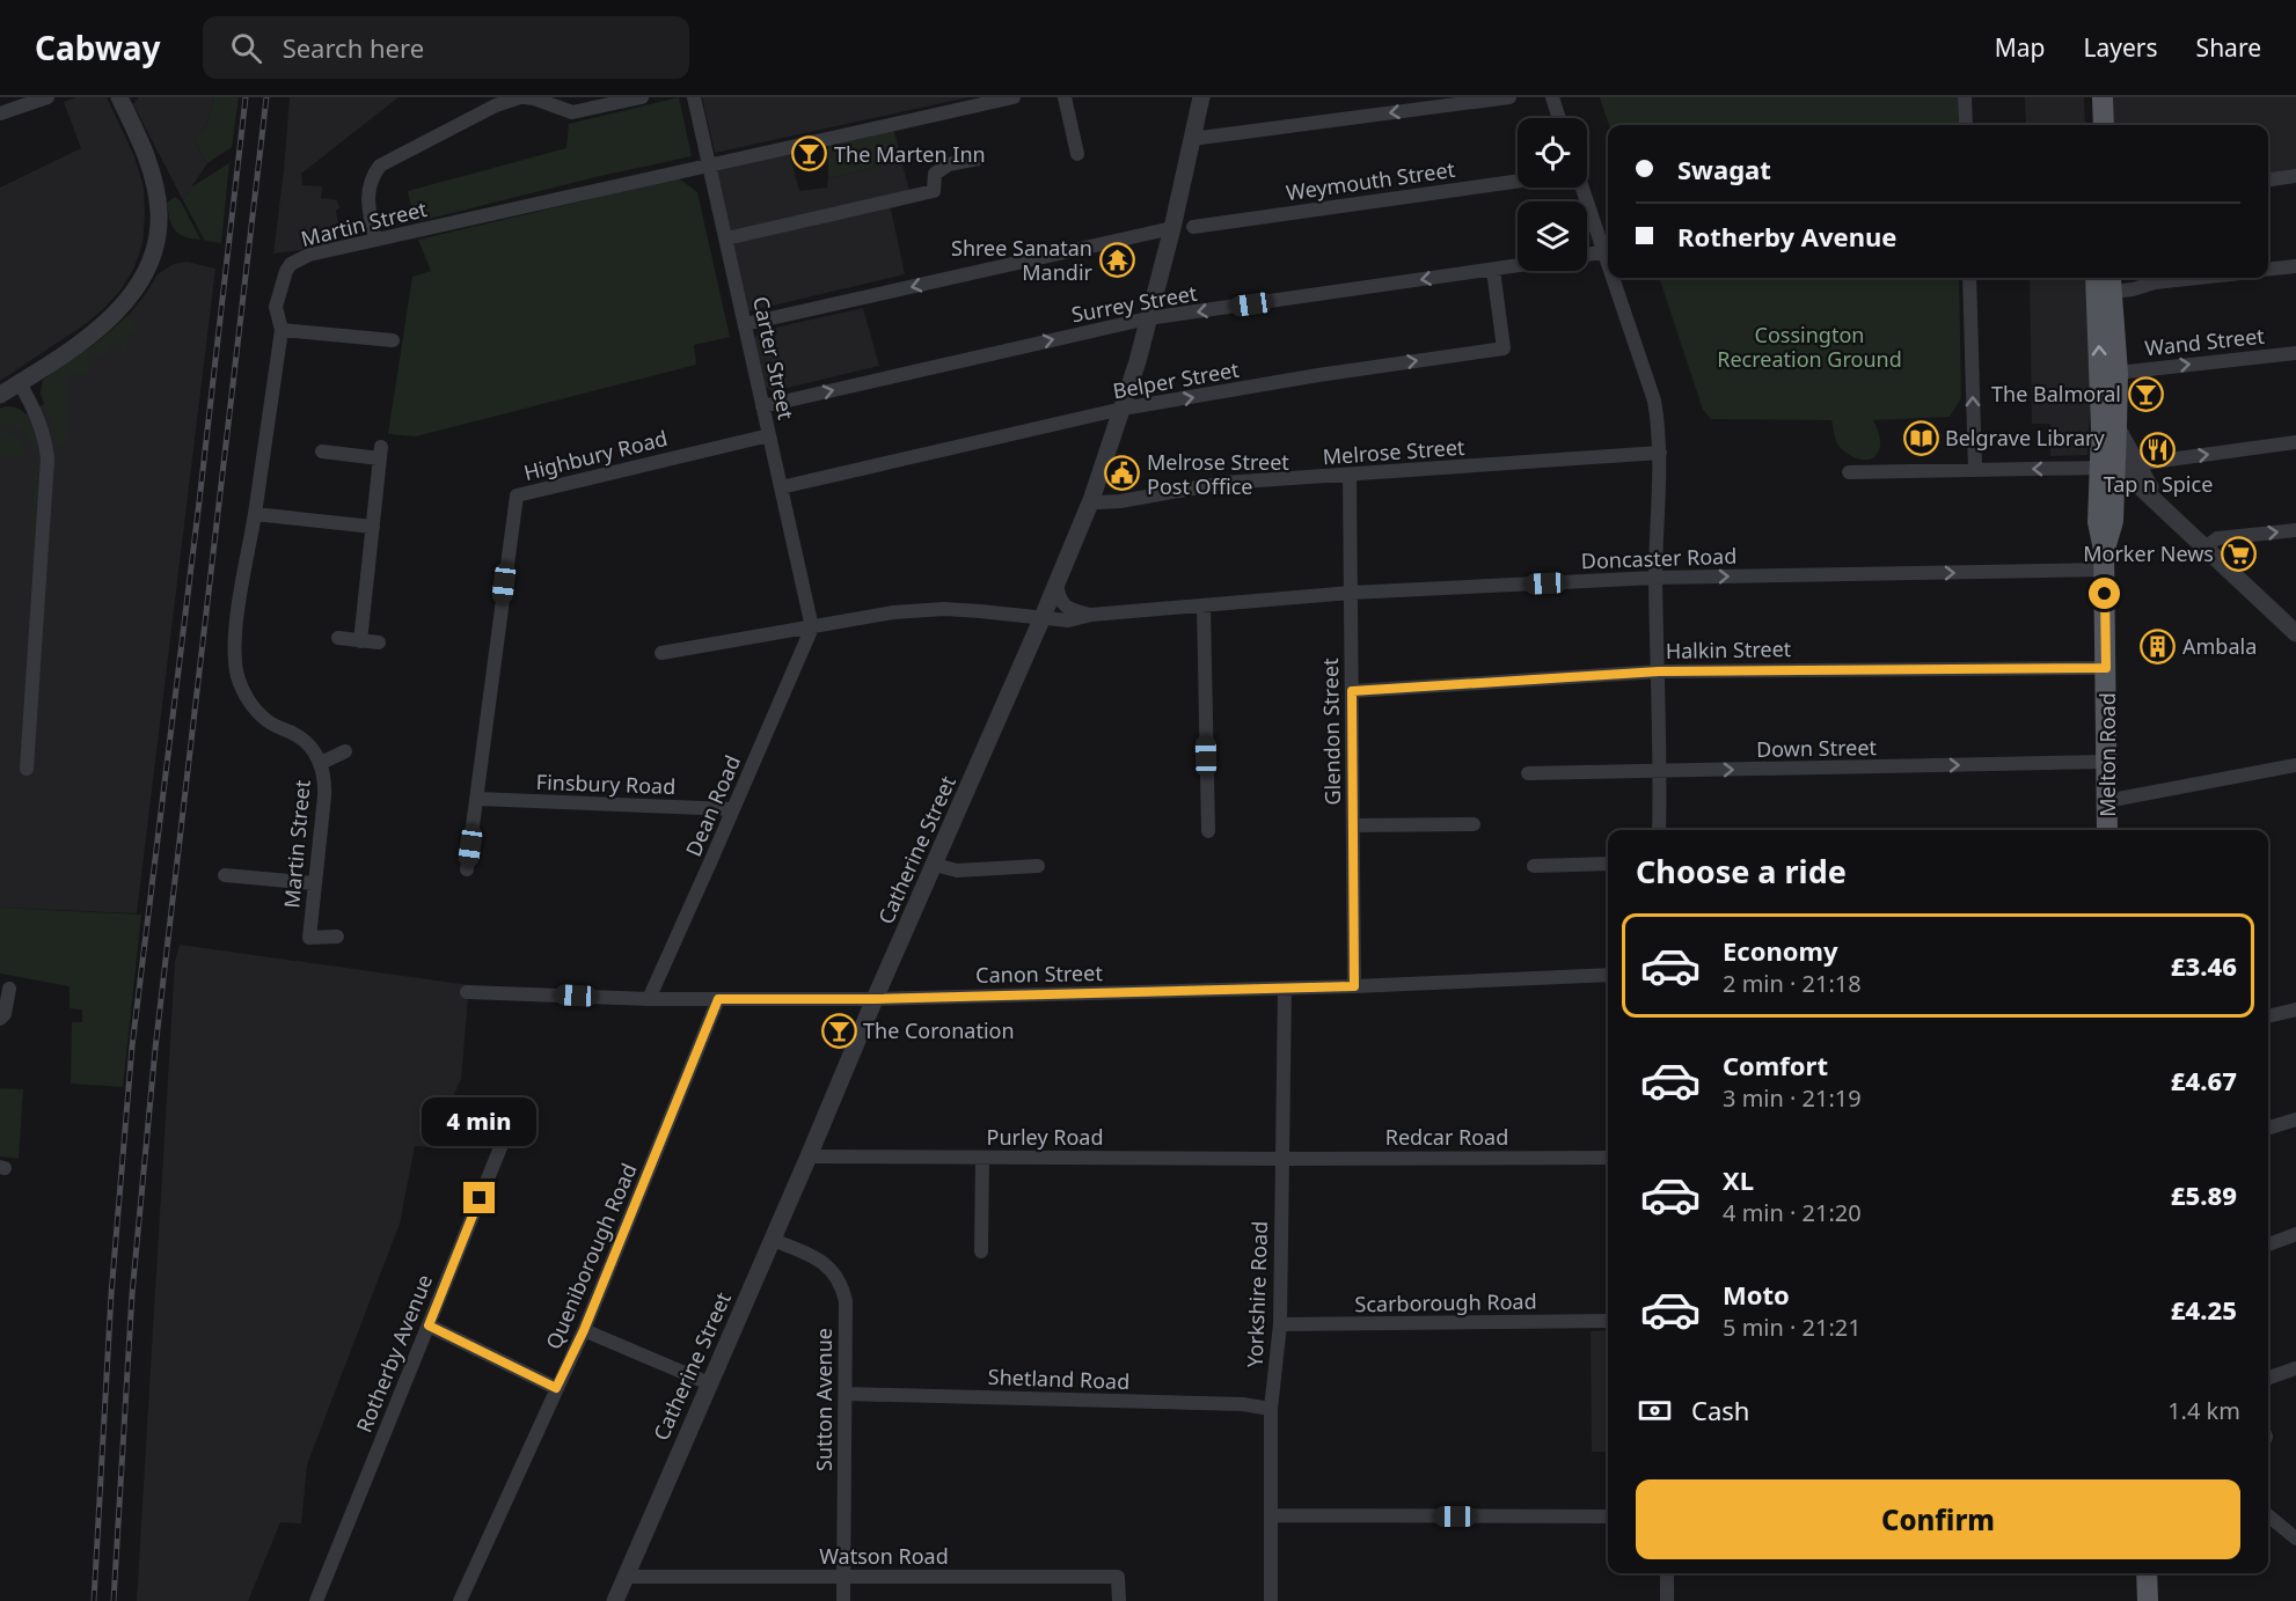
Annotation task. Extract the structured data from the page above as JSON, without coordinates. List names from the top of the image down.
{
  "streets": {
    "main road": ["Melton Road"],
    "street": [
      "Weymouth Street",
      "Martin Street",
      "Surrey Street",
      "Wand Street",
      "Carter Street",
      "Belper Street",
      "Melrose Street",
      "Highbury Road",
      "Doncaster Road",
      "Halkin Street",
      "Glendon Street",
      "Down Street",
      "Finsbury Road",
      "Dean Road",
      "Catherine Street",
      "Canon Street",
      "Purley Road",
      "Redcar Road",
      "Queniborough Road",
      "Yorkshire Road",
      "Scarborough Road",
      "Rotherby Avenue",
      "Shetland Road",
      "Sutton Avenue",
      "Watson Road"
    ]
  },
  "crossings": [
    ["Martin Street", "Carter Street"],
    ["Surrey Street", "Carter Street"],
    ["Surrey Street", "Belper Street"],
    ["Surrey Street", "Catherine Street"],
    ["Carter Street", "Belper Street"],
    ["Carter Street", "Highbury Road"],
    ["Carter Street", "Doncaster Road"],
    ["Carter Street", "Dean Road"],
    ["Belper Street", "Catherine Street"],
    ["Melrose Street", "Glendon Street"],
    ["Melrose Street", "Catherine Street"],
    ["Highbury Road", "Finsbury Road"],
    ["Doncaster Road", "Glendon Street"],
    ["Doncaster Road", "Melton Road"],
    ["Doncaster Road", "Dean Road"],
    ["Doncaster Road", "Catherine Street"],
    ["Halkin Street", "Glendon Street"],
    ["Halkin Street", "Melton Road"],
    ["Glendon Street", "Canon Street"],
    ["Down Street", "Melton Road"],
    ["Finsbury Road", "Dean Road"],
    ["Dean Road", "Canon Street"],
    ["Catherine Street", "Canon Street"],
    ["Catherine Street", "Purley Road"],
    ["Catherine Street", "Sutton Avenue"],
    ["Catherine Street", "Watson Road"],
    ["Canon Street", "Queniborough Road"],
    ["Canon Street", "Yorkshire Road"],
    ["Purley Road", "Redcar Road"],
    ["Purley Road", "Yorkshire Road"],
    ["Redcar Road", "Yorkshire Road"],
    ["Yorkshire Road", "Scarborough Road"],
    ["Yorkshire Road", "Shetland Road"],
    ["Shetland Road", "Sutton Avenue"],
    ["Sutton Avenue", "Watson Road"]
  ],
  "one_way": ["Belper Street", "Down Street"],
  "parks": ["Cossington Recreation Ground"],
  "places": {
    "bar": ["The Marten Inn", "The Balmoral", "The Coronation"],
    "temple": ["Shree Sanatan Mandir"],
    "library": ["Belgrave Library"],
    "restaurant": ["Tap n Spice"],
    "public building": ["Melrose Street Post Office"],
    "supermarket": ["Morker News"],
    "building": ["Ambala"]
  },
  "page": {
    "header": "Cabway",
    "search": "Search here",
    "nav": ["Map", "Layers", "Share"],
    "banner": ["Swagat", "Rotherby Avenue"],
    "heading": "Choose a ride",
    "list": [
      {
        "name": "Economy",
        "note": "2 min · 21:18",
        "value": "£3.46"
      },
      {
        "name": "Comfort",
        "note": "3 min · 21:19",
        "value": "£4.67"
      },
      {
        "name": "XL",
        "note": "4 min · 21:20",
        "value": "£5.89"
      },
      {
        "name": "Moto",
        "note": "5 min · 21:21",
        "value": "£4.25"
      }
    ],
    "bubble": "4 min",
    "pay": ["Cash", "1.4 km"],
    "buttons": "Confirm"
  }
}
